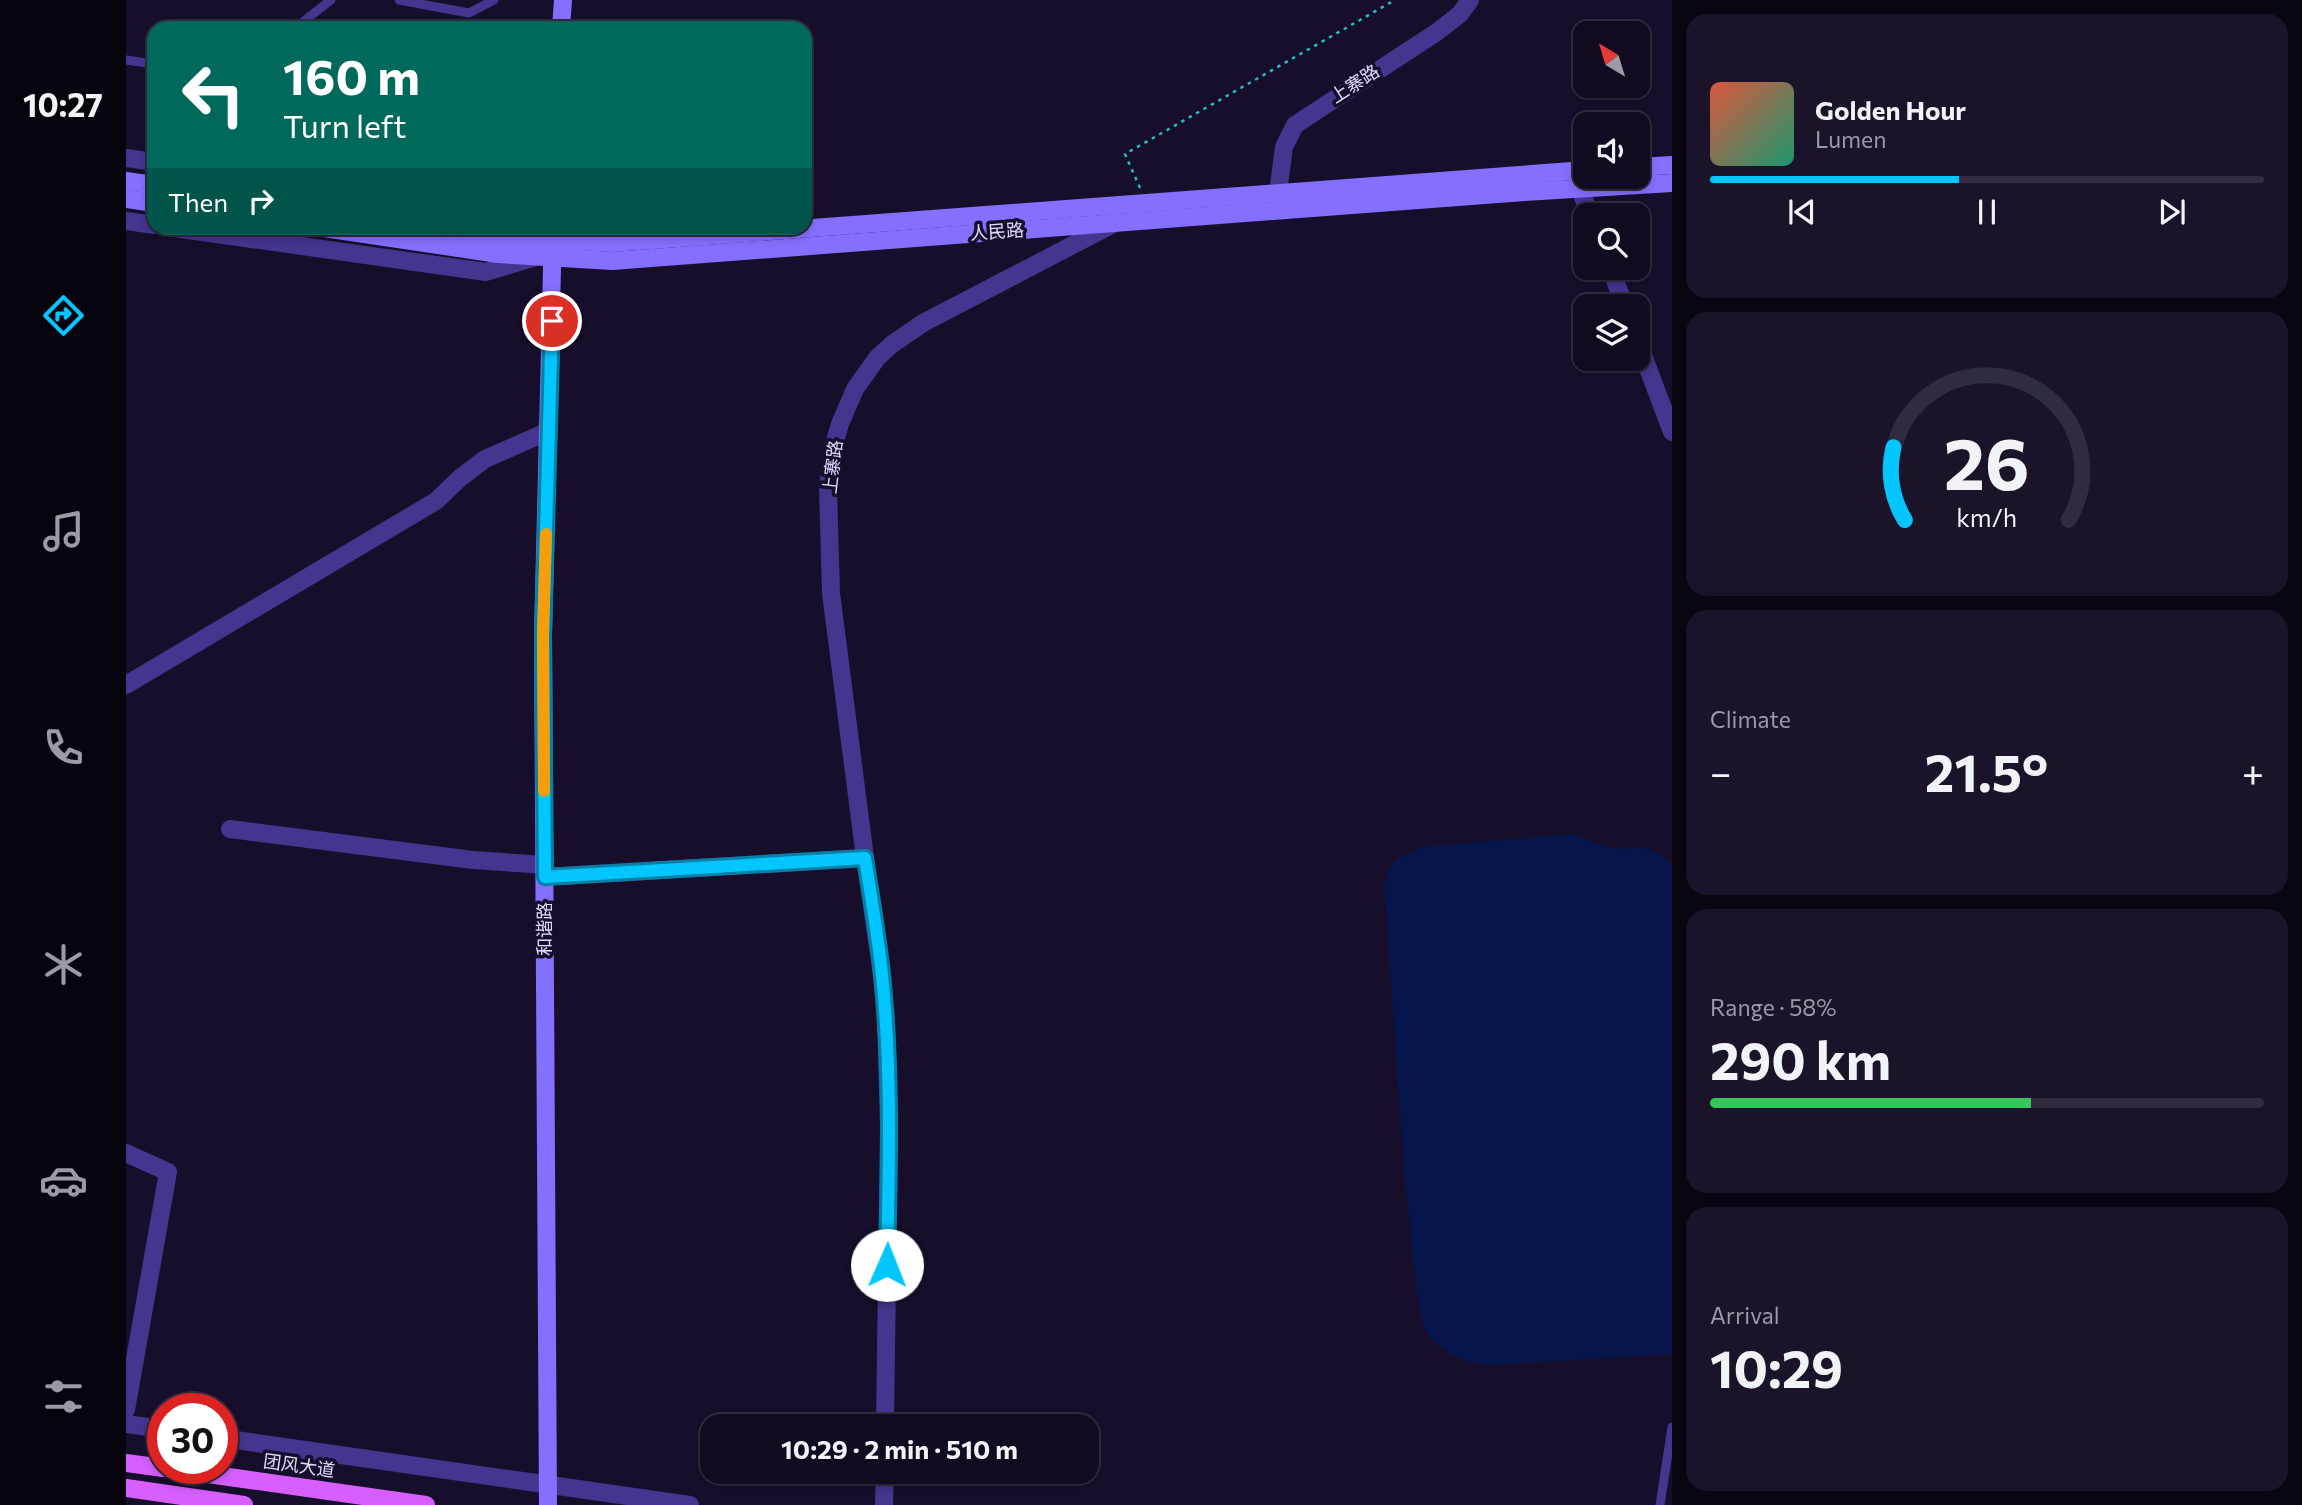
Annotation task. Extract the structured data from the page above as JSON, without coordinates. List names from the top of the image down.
{
  "streets": {
    "main road": ["团风大道"],
    "street": ["上寨路", "人民路", "和谐路"]
  },
  "crossings": [
    ["上寨路", "人民路"],
    ["人民路", "和谐路"]
  ],
  "north": "top left",
  "page": {
    "tabs": "10:27",
    "turn": ["160 m", "Turn left"],
    "song": ["Golden Hour", "Lumen"],
    "then": "Then",
    "tile": [
      "Climate",
      ["Range · 58%", "290 km"],
      ["Arrival", "10:29"]
    ],
    "heat": ["−", "21.5°", "+"],
    "limit": "30",
    "trip": "10:29 · 2 min · 510 m",
    "gauge": ["26", "km/h"]
  }
}
